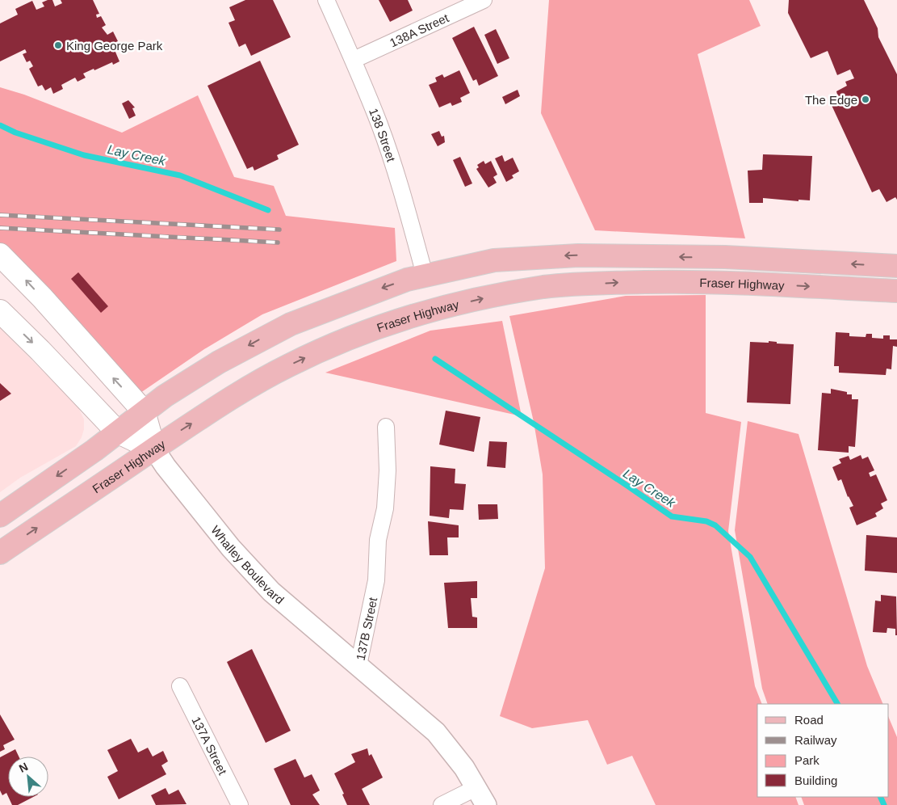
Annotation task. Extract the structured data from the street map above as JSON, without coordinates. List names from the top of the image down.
{
  "streets": {
    "main road": ["Fraser Highway", "Whalley Boulevard"],
    "street": [
      "138A Street",
      "138 Street",
      "137B Street",
      "137A Street"
    ]
  },
  "crossings": [
    ["138A Street", "138 Street"],
    ["138 Street", "Fraser Highway"],
    ["Fraser Highway", "Whalley Boulevard"],
    ["Whalley Boulevard", "137B Street"]
  ],
  "water": ["Lay Creek"],
  "places": ["King George Park", "The Edge"],
  "legend": [
    "Road",
    "Railway",
    "Park",
    "Building"
  ],
  "north": "top left"
}
